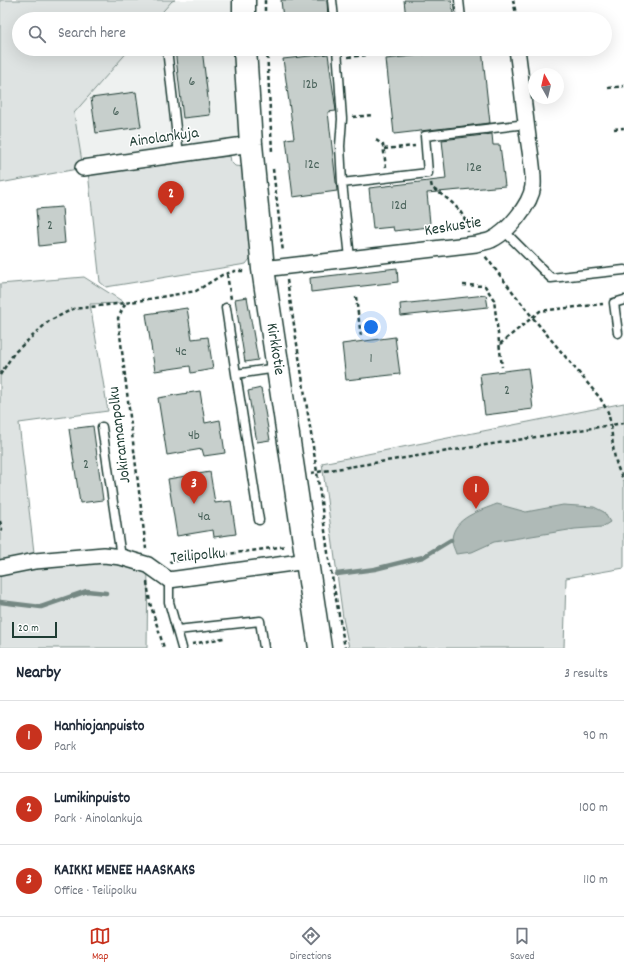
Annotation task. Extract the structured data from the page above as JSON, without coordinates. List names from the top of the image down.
{
  "streets": {
    "street": [
      "Ainolankuja",
      "Keskustie",
      "Kirkkotie",
      "Teilipolku"
    ],
    "path": ["Jokirannanpolku"]
  },
  "crossings": [
    ["Ainolankuja", "Kirkkotie"],
    ["Keskustie", "Kirkkotie"],
    ["Kirkkotie", "Teilipolku"],
    ["Jokirannanpolku", "Teilipolku"]
  ],
  "house_numbers": [
    "6",
    "12b",
    "6",
    "12c",
    "12e",
    "12d",
    "2",
    "4c",
    "1",
    "2",
    "4b",
    "2",
    "4a"
  ],
  "scale_bar": "20 m",
  "north": "top",
  "page": {
    "search": "Search here",
    "pins": ["2", "3", "1"],
    "scale": "20 m",
    "heading": ["Nearby", "3 results"],
    "list": [
      {
        "mark": "1",
        "name": "Hanhiojanpuisto",
        "note": "Park",
        "value": "90 m"
      },
      {
        "mark": "2",
        "name": "Lumikinpuisto",
        "note": "Park · Ainolankuja",
        "value": "100 m"
      },
      {
        "mark": "3",
        "name": "KAIKKI MENEE HAASKAKS",
        "note": "Office · Teilipolku",
        "value": "110 m"
      }
    ],
    "nav": ["Map", "Directions", "Saved"]
  }
}
